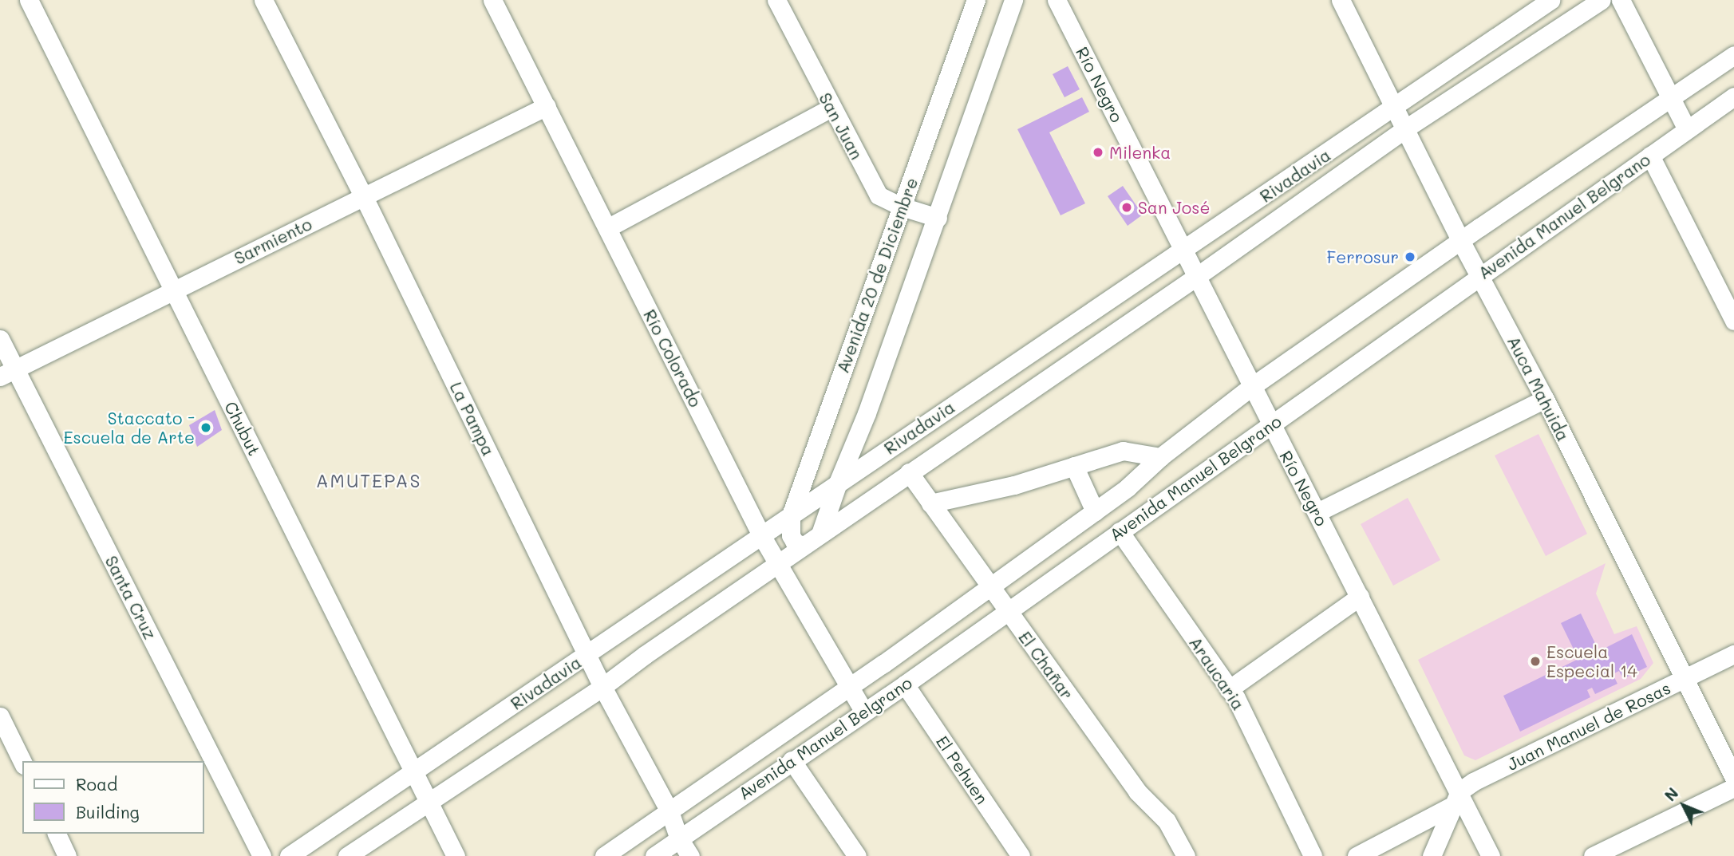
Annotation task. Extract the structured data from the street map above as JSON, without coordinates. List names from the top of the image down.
{
  "streets": {
    "street": [
      "Río Negro",
      "San Juan",
      "Rivadavia",
      "Avenida Manuel Belgrano",
      "Sarmiento",
      "Avenida 20 de Diciembre",
      "Río Colorado",
      "Auca Mahuida",
      "La Pampa",
      "Chubut",
      "Santa Cruz",
      "El Chañar",
      "Araucaria",
      "Juan Manuel de Rosas",
      "El Pehuen"
    ]
  },
  "crossings": [
    ["Río Negro", "Rivadavia"],
    ["Río Negro", "Avenida Manuel Belgrano"],
    ["Río Negro", "Juan Manuel de Rosas"],
    ["San Juan", "Avenida 20 de Diciembre"],
    ["Rivadavia", "Avenida 20 de Diciembre"],
    ["Rivadavia", "Río Colorado"],
    ["Rivadavia", "Auca Mahuida"],
    ["Rivadavia", "La Pampa"],
    ["Rivadavia", "Chubut"],
    ["Rivadavia", "El Chañar"],
    ["Avenida Manuel Belgrano", "Río Colorado"],
    ["Avenida Manuel Belgrano", "Auca Mahuida"],
    ["Avenida Manuel Belgrano", "La Pampa"],
    ["Avenida Manuel Belgrano", "El Chañar"],
    ["Avenida Manuel Belgrano", "Araucaria"],
    ["Avenida Manuel Belgrano", "El Pehuen"],
    ["Sarmiento", "Río Colorado"],
    ["Sarmiento", "La Pampa"],
    ["Sarmiento", "Chubut"],
    ["Sarmiento", "Santa Cruz"],
    ["Auca Mahuida", "Juan Manuel de Rosas"]
  ],
  "districts": ["AMUTEPAS"],
  "places": [
    "Milenka",
    "San José",
    "Ferrosur",
    "Staccato - Escuela de Arte",
    "Escuela Especial 14"
  ],
  "legend": ["Road", "Building"],
  "north": "top left"
}
